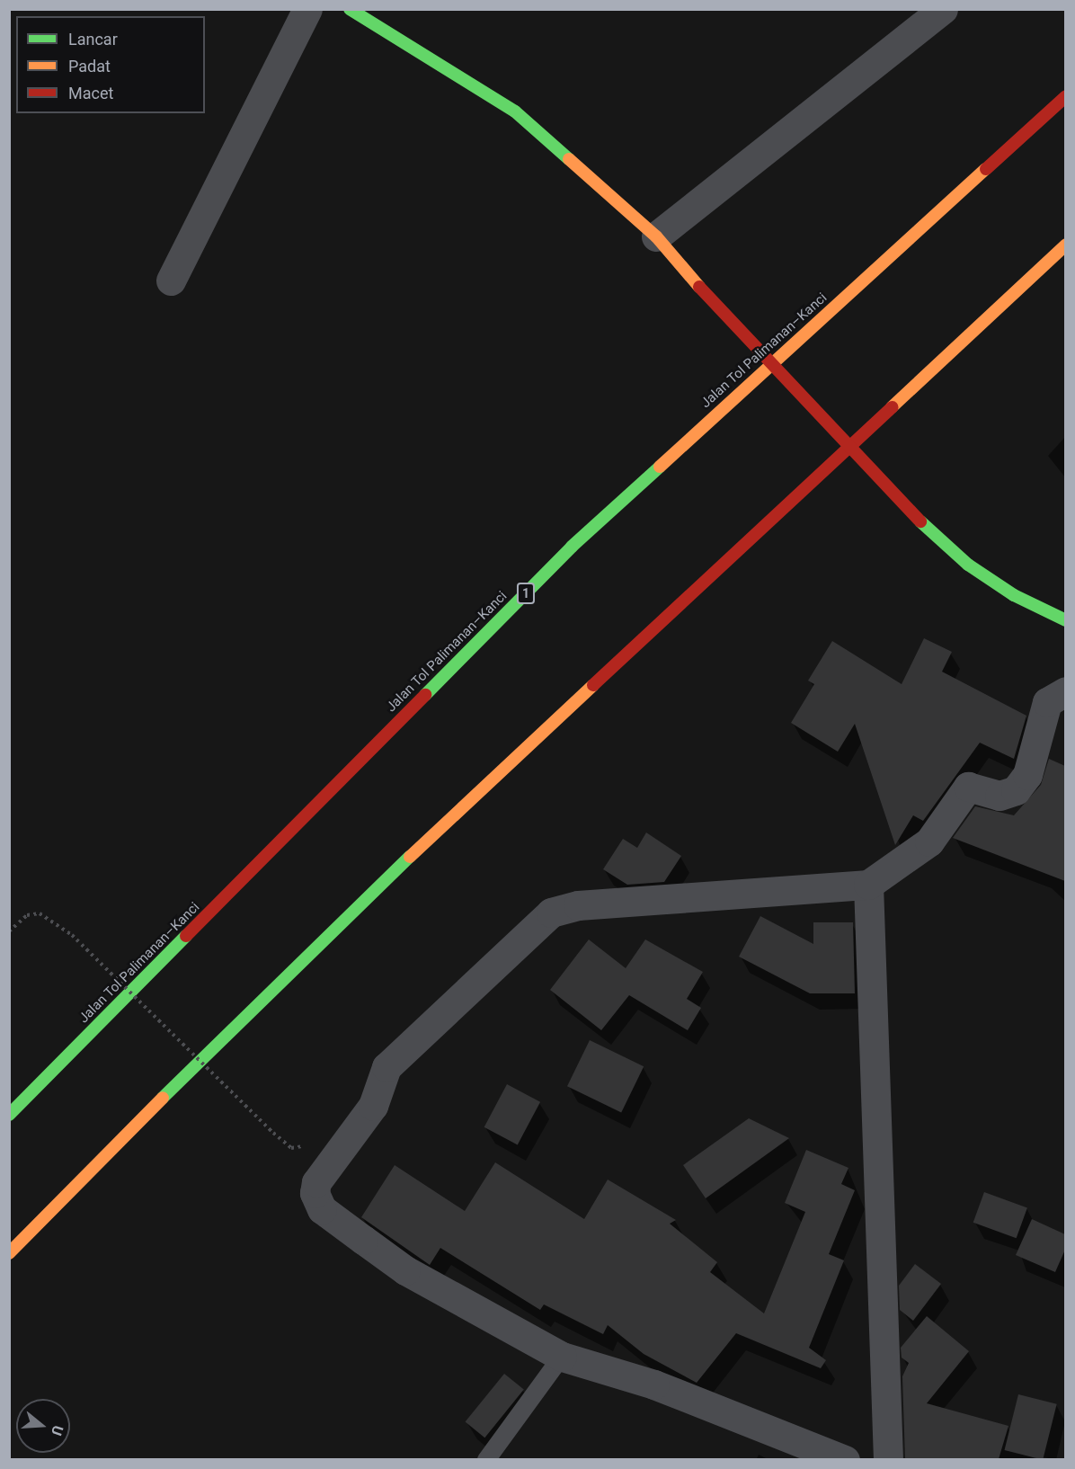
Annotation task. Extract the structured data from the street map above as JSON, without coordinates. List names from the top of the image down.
{
  "streets": {
    "main road": ["Jalan Tol Palimanan–Kanci", "1"]
  },
  "legend": ["Lancar", "Padat", "Macet"],
  "north": "right"
}
